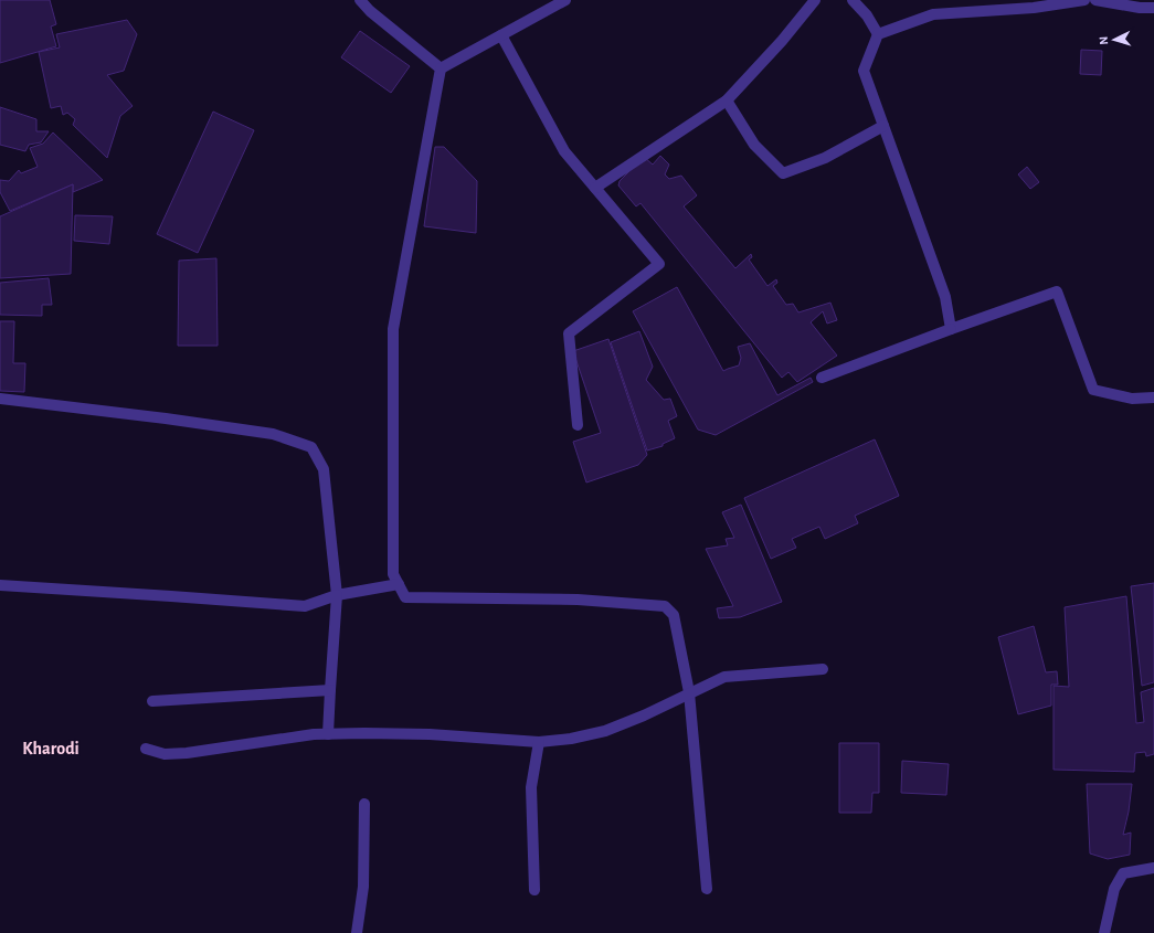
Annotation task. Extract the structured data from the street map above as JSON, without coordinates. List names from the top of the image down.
{
  "districts": ["Kharodi"],
  "north": "left"
}
